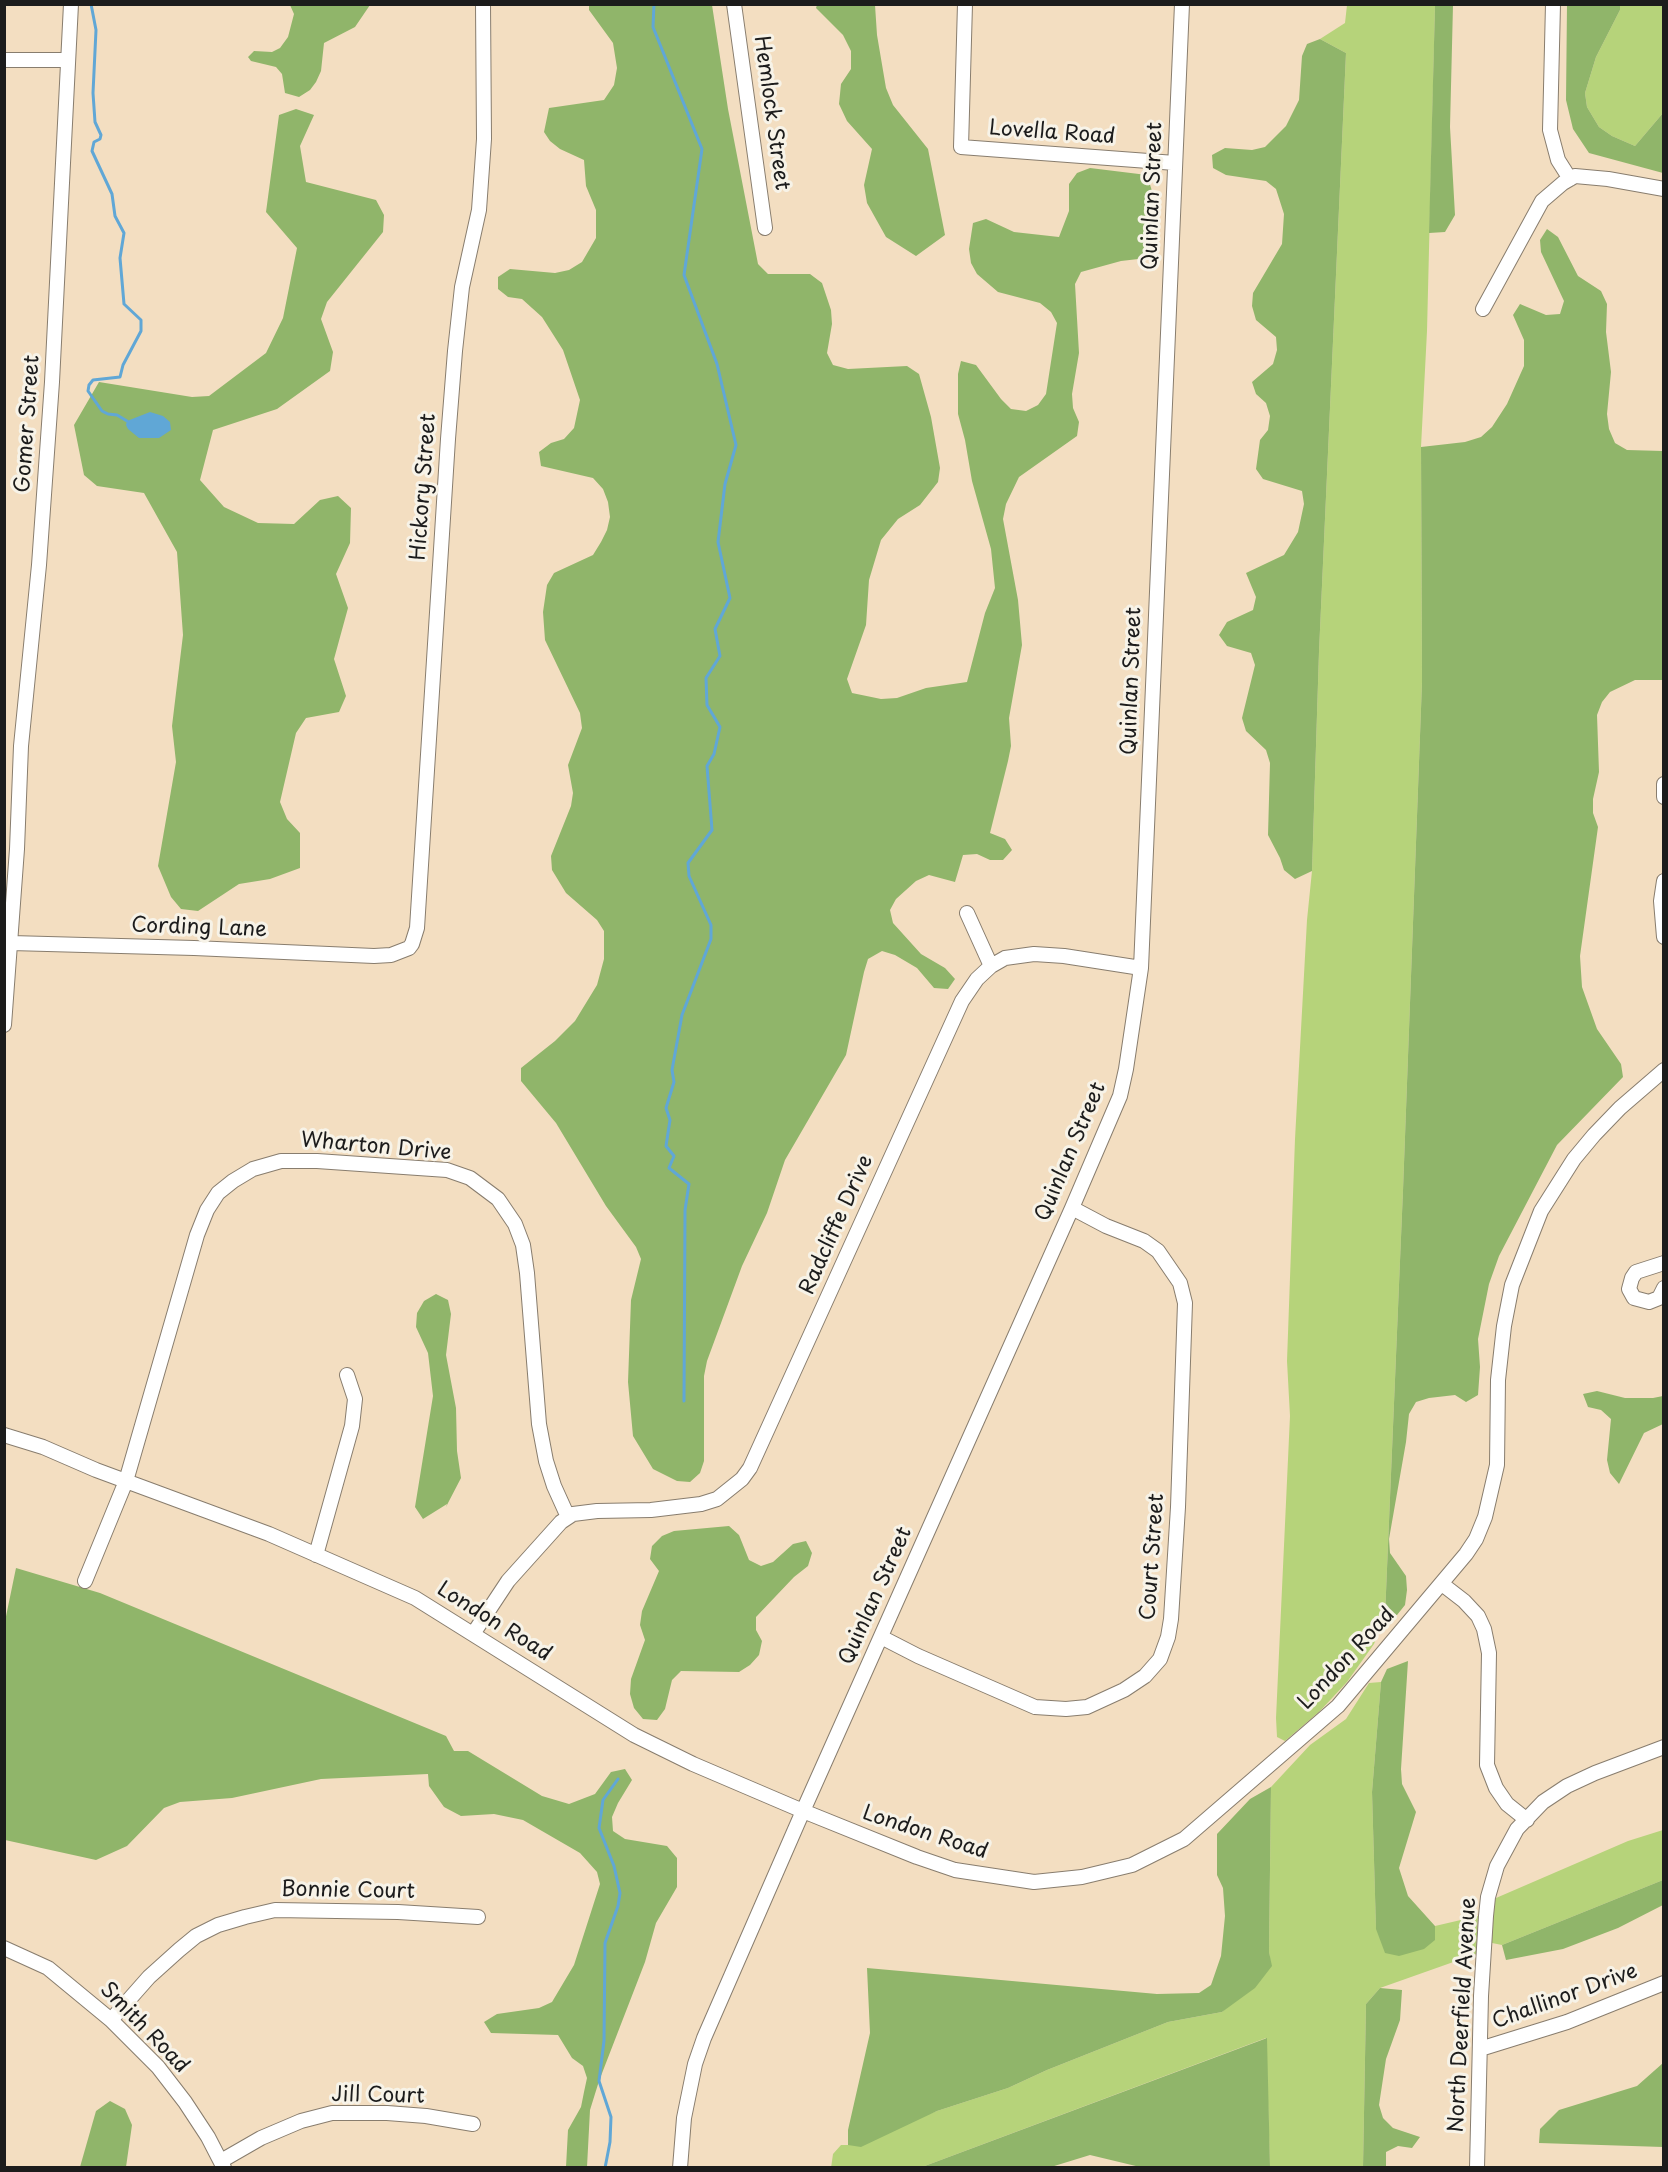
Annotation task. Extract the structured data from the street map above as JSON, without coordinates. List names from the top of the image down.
{
  "streets": {
    "street": [
      "Hemlock Street",
      "Lovella Road",
      "Quinlan Street",
      "Gomer Street",
      "Hickory Street",
      "Cording Lane",
      "Wharton Drive",
      "Radcliffe Drive",
      "Court Street",
      "London Road",
      "Bonnie Court",
      "Challinor Drive",
      "North Deerfield Avenue",
      "Smith Road",
      "Jill Court"
    ]
  },
  "crossings": [
    ["Lovella Road", "Quinlan Street"],
    ["Quinlan Street", "Radcliffe Drive"],
    ["Quinlan Street", "Court Street"],
    ["Quinlan Street", "London Road"],
    ["Gomer Street", "Cording Lane"],
    ["Hickory Street", "Cording Lane"],
    ["Wharton Drive", "Radcliffe Drive"],
    ["Wharton Drive", "London Road"],
    ["Bonnie Court", "Smith Road"],
    ["Challinor Drive", "North Deerfield Avenue"],
    ["Smith Road", "Jill Court"]
  ]
}
